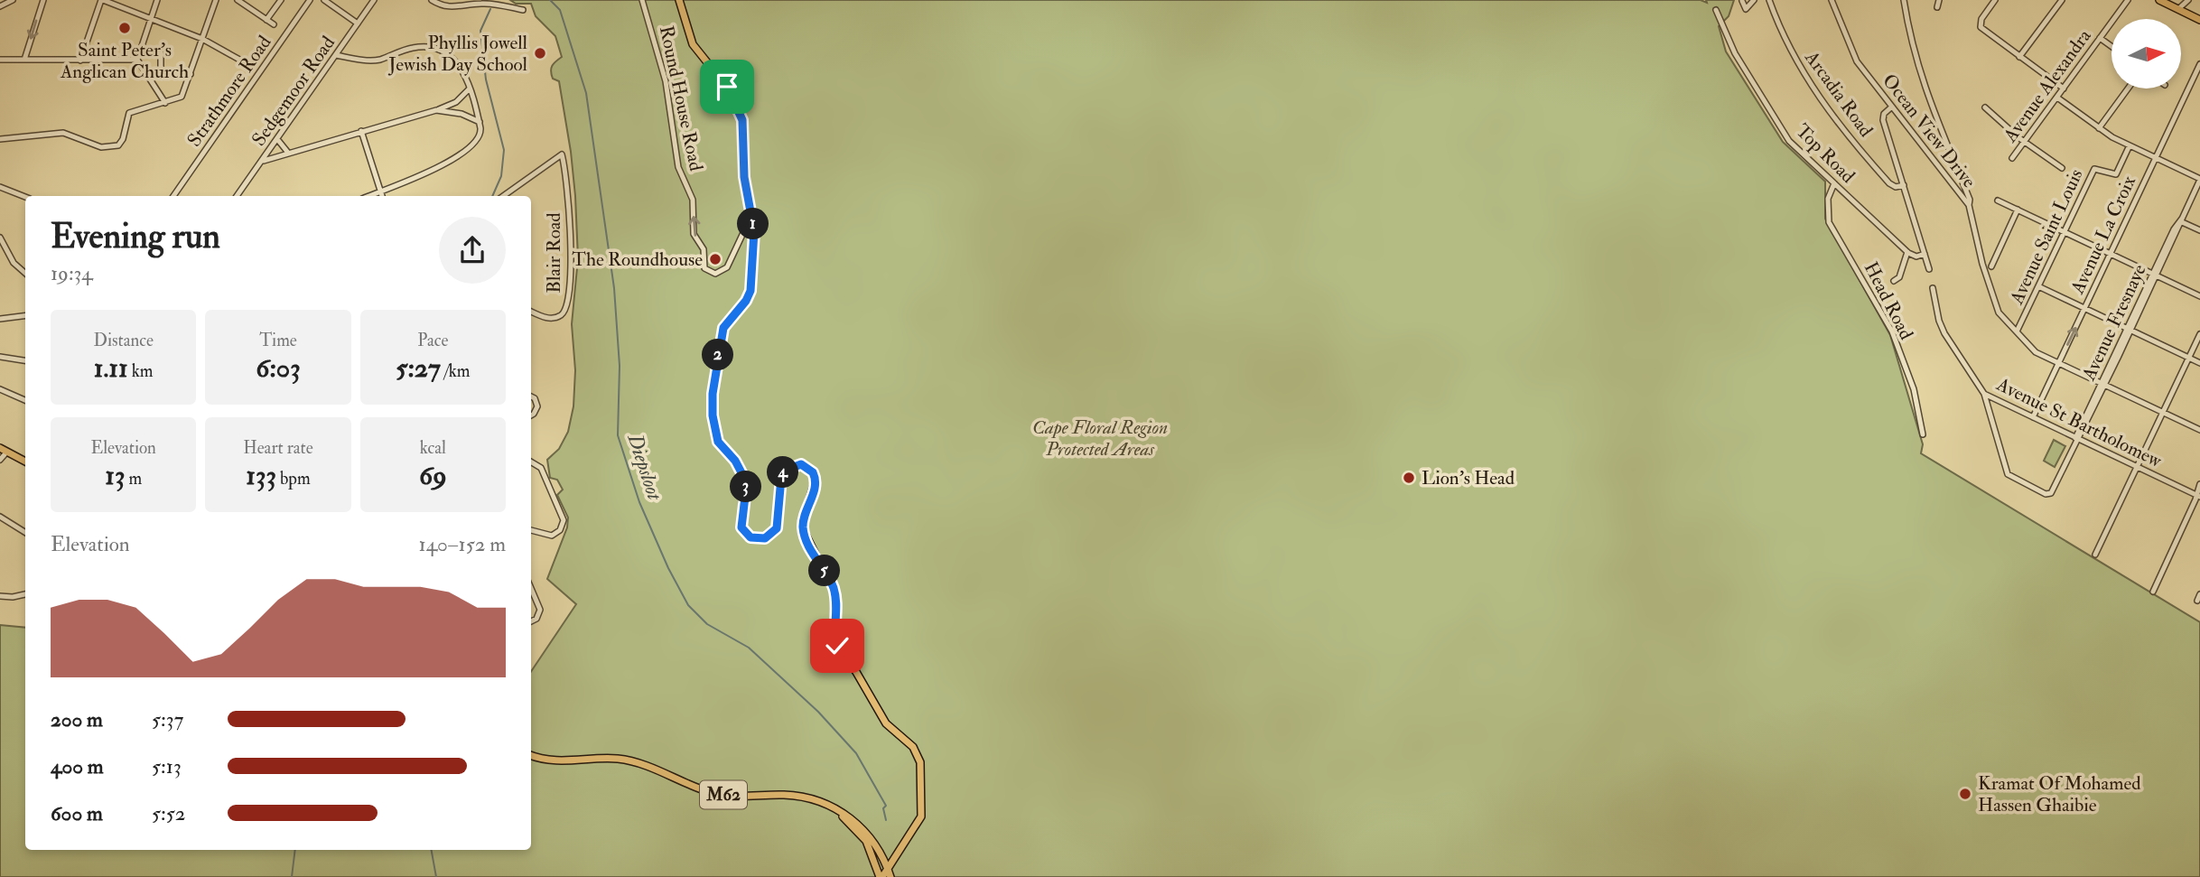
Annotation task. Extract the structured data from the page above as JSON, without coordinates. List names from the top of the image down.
{
  "streets": {
    "main road": ["M62"],
    "street": [
      "Avenue Alexandra",
      "Strathmore Road",
      "Sedgemoor Road",
      "Arcadia Road",
      "Round House Road",
      "Ocean View Drive",
      "Top Road",
      "Avenue La Croix",
      "Avenue Saint Louis",
      "Blair Road",
      "Head Road",
      "Avenue Fresnaye",
      "Avenue St Bartholomew"
    ]
  },
  "crossings": [
    ["Ocean View Drive", "Avenue La Croix"],
    ["Ocean View Drive", "Avenue Saint Louis"],
    ["Ocean View Drive", "Avenue Fresnaye"],
    ["Top Road", "Head Road"],
    ["Avenue La Croix", "Avenue St Bartholomew"],
    ["Avenue Fresnaye", "Avenue St Bartholomew"]
  ],
  "water": ["Diepsloot"],
  "parks": ["Cape Floral Region Protected Areas"],
  "places": [
    "Saint Peter's Anglican Church",
    "Phyllis Jowell Jewish Day School",
    "The Roundhouse",
    "Lion's Head",
    "Kramat Of Mohamed Hassen Ghaibie"
  ],
  "north": "right",
  "page": {
    "heading": ["Evening run", "19:34"],
    "pins": [
      "1",
      "2",
      "4",
      "3",
      "5"
    ],
    "stats": [
      ["Distance", "1.11 km"],
      ["Time", "6:03"],
      ["Pace", "5:27 /km"],
      ["Elevation", "13 m"],
      ["Heart rate", "133 bpm"],
      ["kcal", "69"]
    ],
    "chart": ["Elevation", "140–152 m"],
    "list": [
      {
        "name": "200 m",
        "note": "5:37"
      },
      {
        "name": "400 m",
        "note": "5:13"
      },
      {
        "name": "600 m",
        "note": "5:52"
      }
    ]
  }
}
